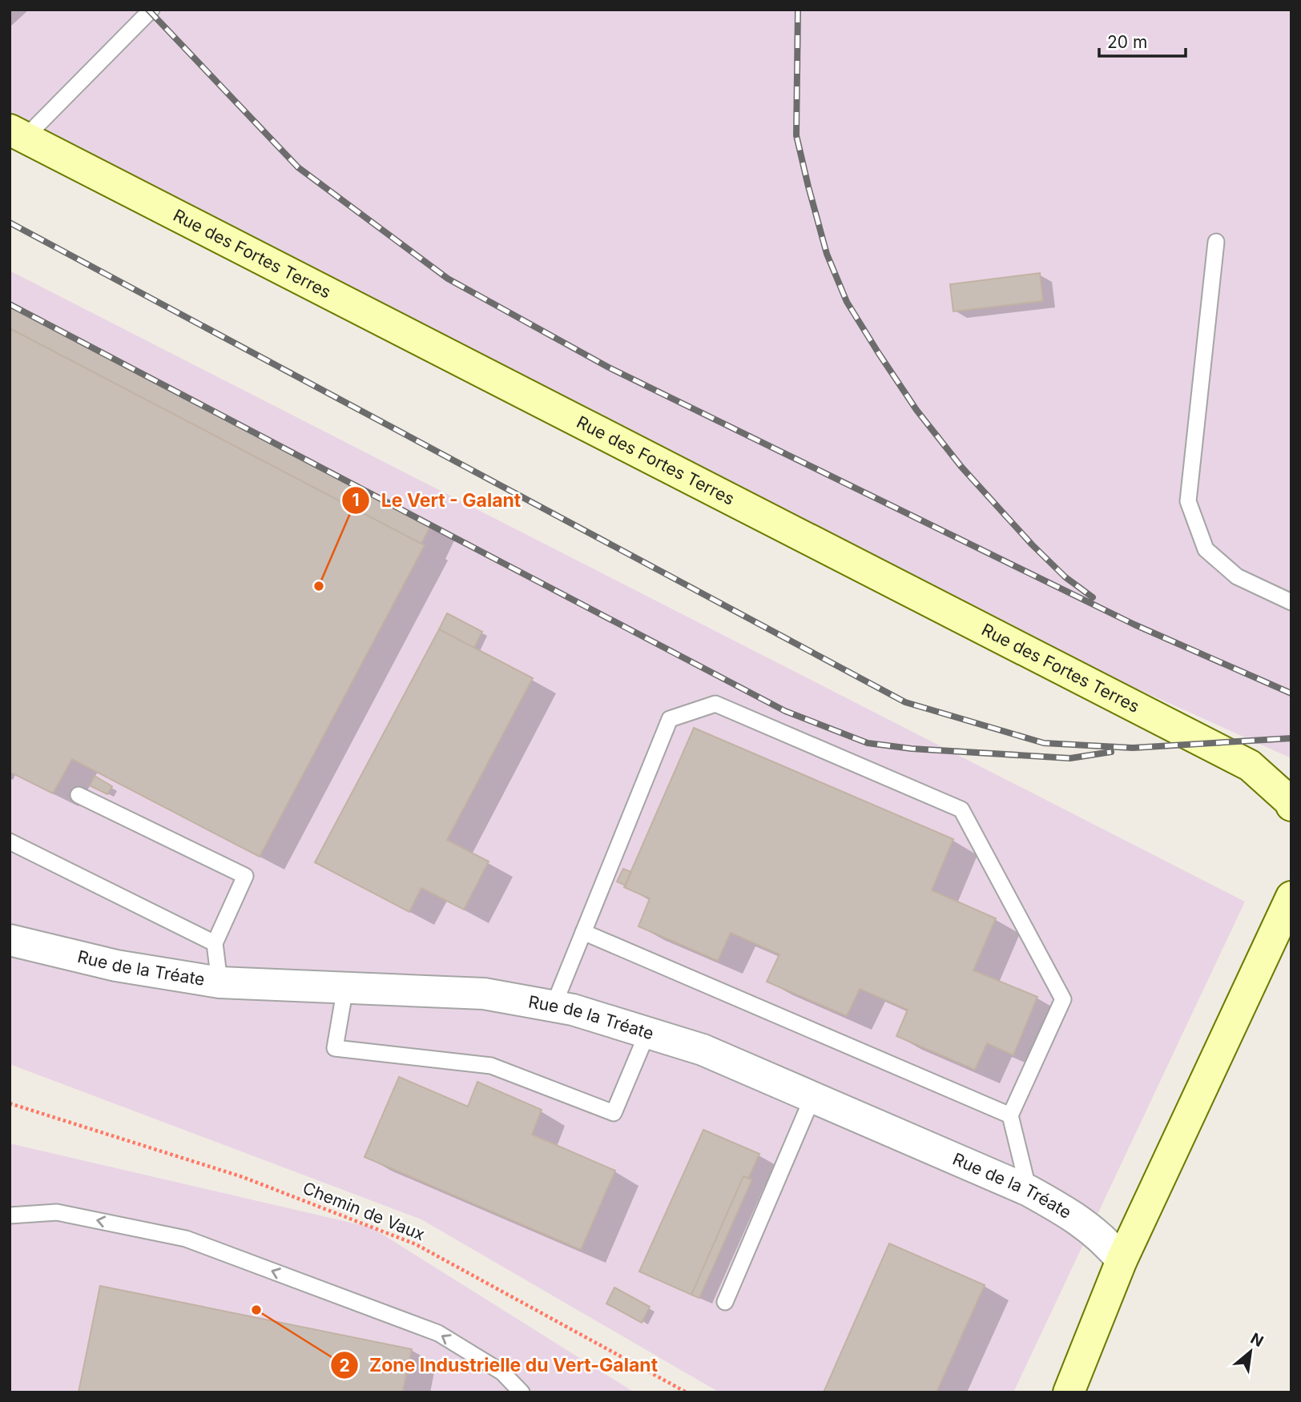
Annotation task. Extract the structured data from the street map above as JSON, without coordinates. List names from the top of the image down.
{
  "streets": {
    "street": ["Rue des Fortes Terres", "Rue de la Tréate"],
    "path": ["Chemin de Vaux"]
  },
  "places": ["Le Vert - Galant", "Zone Industrielle du Vert-Galant"],
  "scale_bar": "20 m",
  "north": "top right"
}
